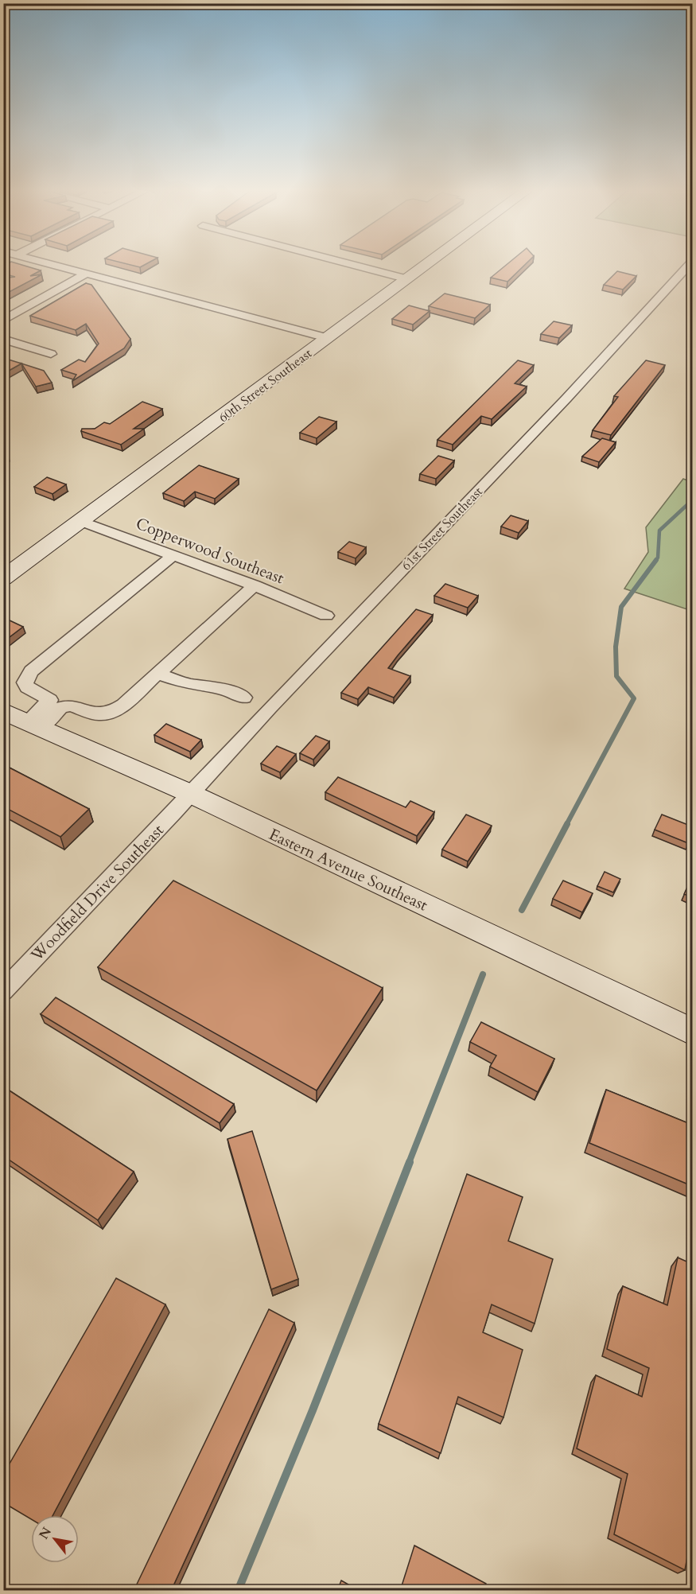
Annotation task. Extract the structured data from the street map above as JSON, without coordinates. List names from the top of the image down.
{
  "streets": {
    "main road": ["60th Street Southeast", "Eastern Avenue Southeast"],
    "street": ["61st Street Southeast", "Copperwood Southeast", "Woodfield Drive Southeast"]
  },
  "crossings": [
    ["60th Street Southeast", "Copperwood Southeast"],
    ["61st Street Southeast", "Eastern Avenue Southeast"],
    ["61st Street Southeast", "Woodfield Drive Southeast"],
    ["Eastern Avenue Southeast", "Woodfield Drive Southeast"]
  ],
  "north": "top left"
}
